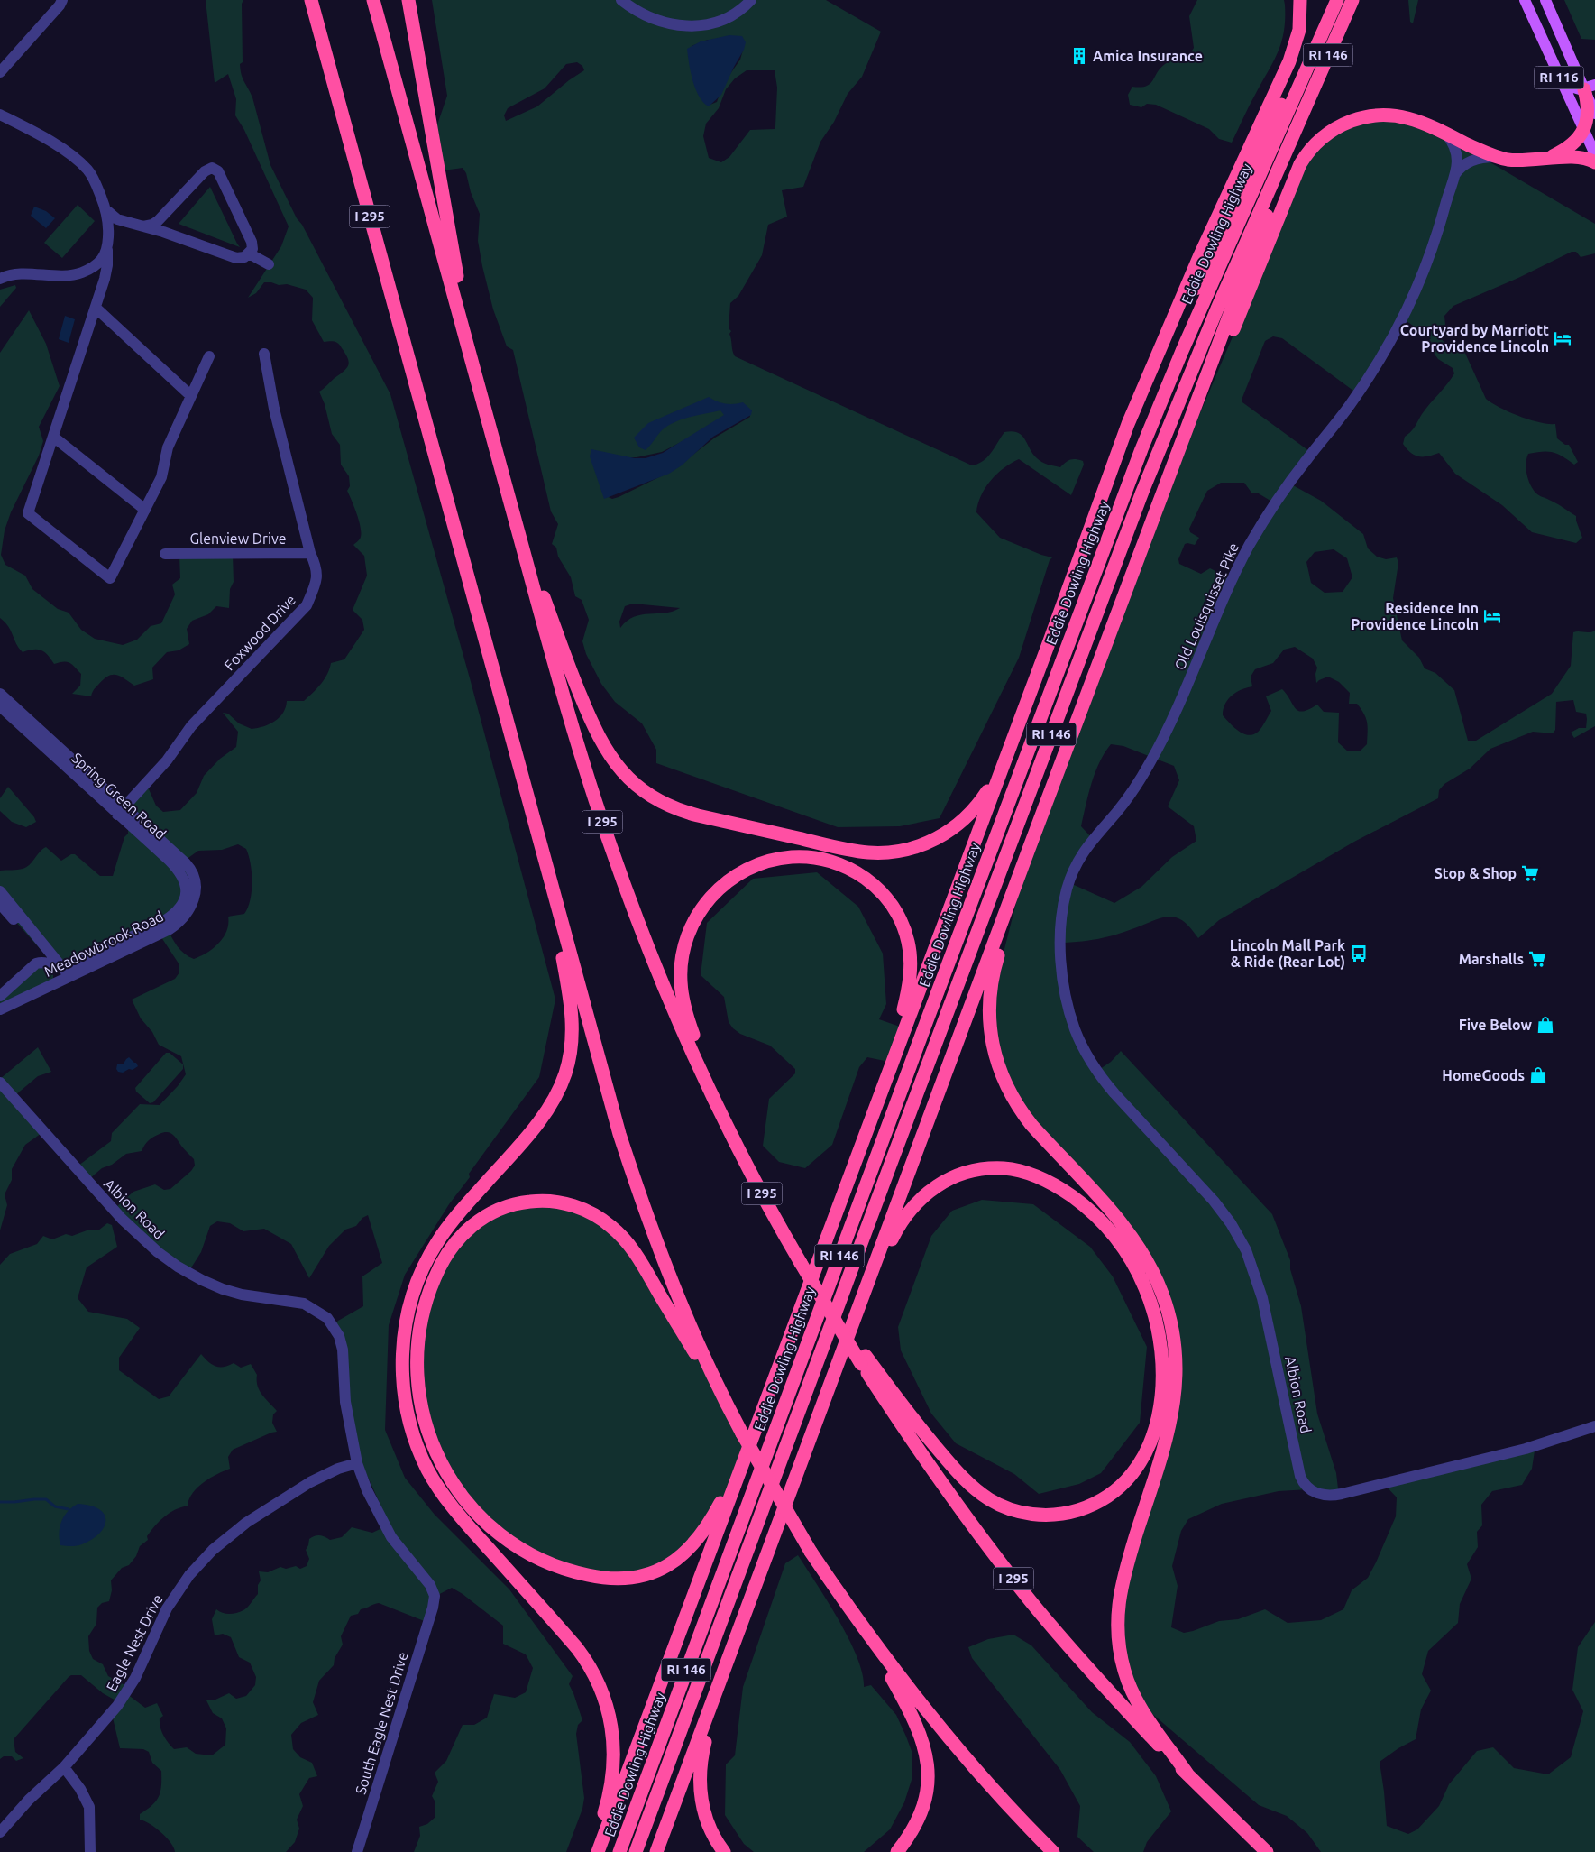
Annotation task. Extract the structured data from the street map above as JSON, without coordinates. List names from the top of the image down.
{
  "streets": {
    "highway": ["RI 146", "I 295", "Eddie Dowling Highway"],
    "main road": ["RI 116"],
    "street": [
      "Glenview Drive",
      "Old Louisquisset Pike",
      "Foxwood Drive",
      "Spring Green Road",
      "Meadowbrook Road",
      "Albion Road",
      "Eagle Nest Drive",
      "South Eagle Nest Drive"
    ]
  },
  "crossings": [
    ["Glenview Drive", "Foxwood Drive"],
    ["Old Louisquisset Pike", "Albion Road"],
    ["Foxwood Drive", "Spring Green Road"],
    ["Foxwood Drive", "Meadowbrook Road"],
    ["Spring Green Road", "Meadowbrook Road"],
    ["Albion Road", "Eagle Nest Drive"],
    ["Albion Road", "South Eagle Nest Drive"]
  ],
  "places": {
    "building": ["Amica Insurance"],
    "hotel": ["Courtyard by Marriott Providence Lincoln", "Residence Inn Providence Lincoln"],
    "supermarket": ["Stop & Shop", "Marshalls"],
    "bus stop": ["Lincoln Mall Park & Ride (Rear Lot)"],
    "shop": ["Five Below", "HomeGoods"]
  }
}
